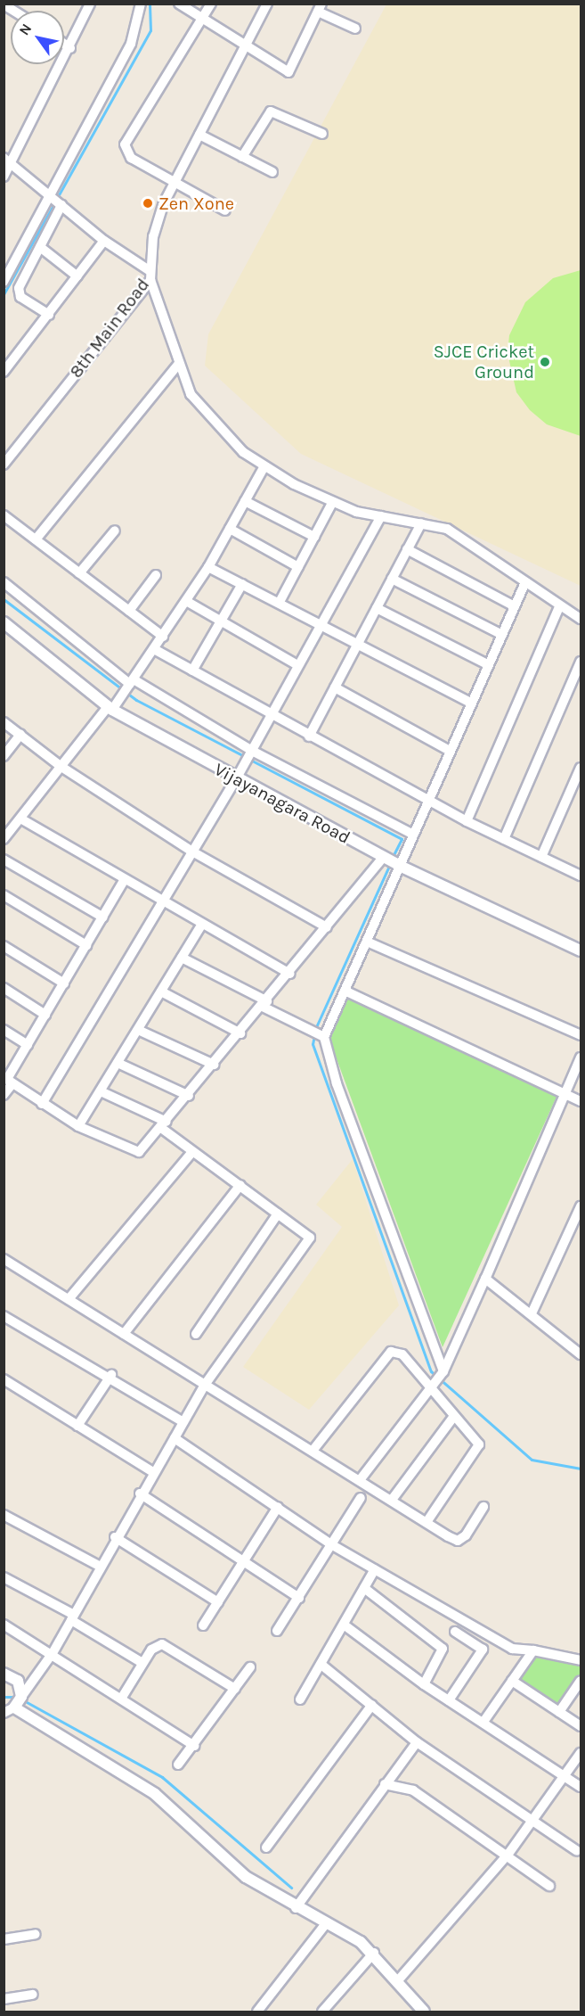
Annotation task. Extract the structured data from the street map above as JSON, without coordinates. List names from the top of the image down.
{
  "streets": {
    "street": ["8th Main Road", "Vijayanagara Road"]
  },
  "places": ["Zen Xone", "SJCE Cricket Ground"],
  "north": "top left"
}
